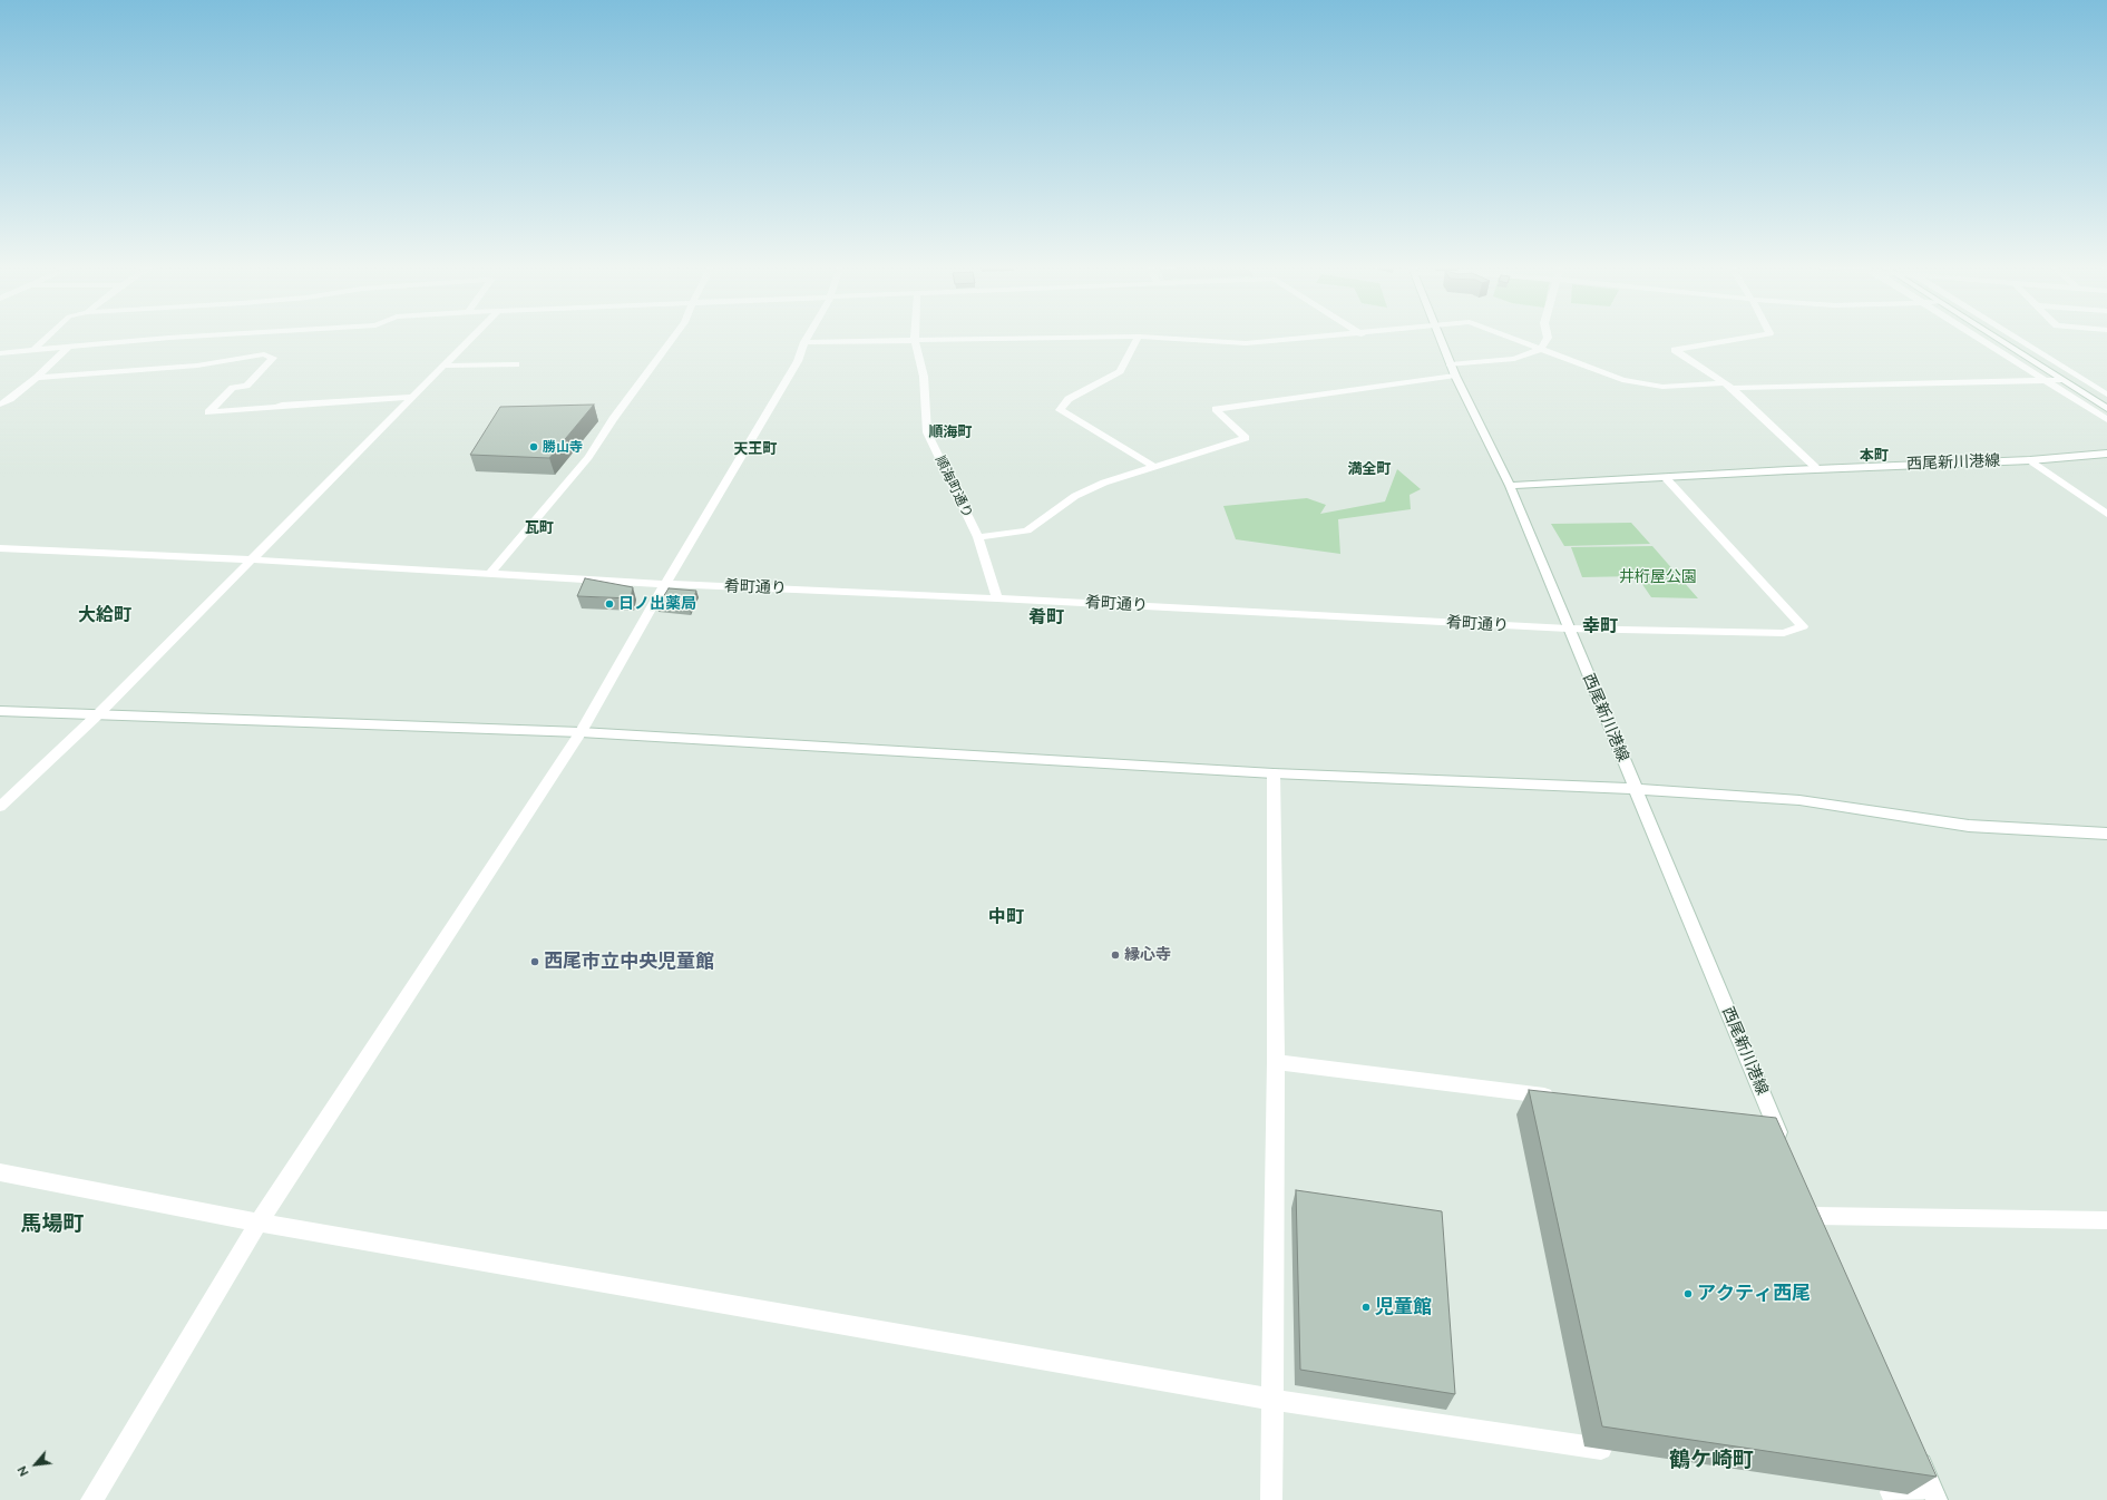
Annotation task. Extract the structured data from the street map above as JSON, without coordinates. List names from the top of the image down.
{
  "streets": {
    "street": ["西尾新川港線", "順海町通り", "肴町通り"]
  },
  "crossings": [
    ["西尾新川港線", "肴町通り"],
    ["順海町通り", "肴町通り"]
  ],
  "districts": [
    "順海町",
    "天王町",
    "本町",
    "満全町",
    "瓦町",
    "大給町",
    "肴町",
    "幸町",
    "中町",
    "馬場町",
    "鶴ケ崎町"
  ],
  "parks": ["井桁屋公園"],
  "places": [
    "勝山寺",
    "日ノ出薬局",
    "縁心寺",
    "西尾市立中央児童館",
    "アクティ西尾",
    "児童館"
  ],
  "north": "bottom left"
}
